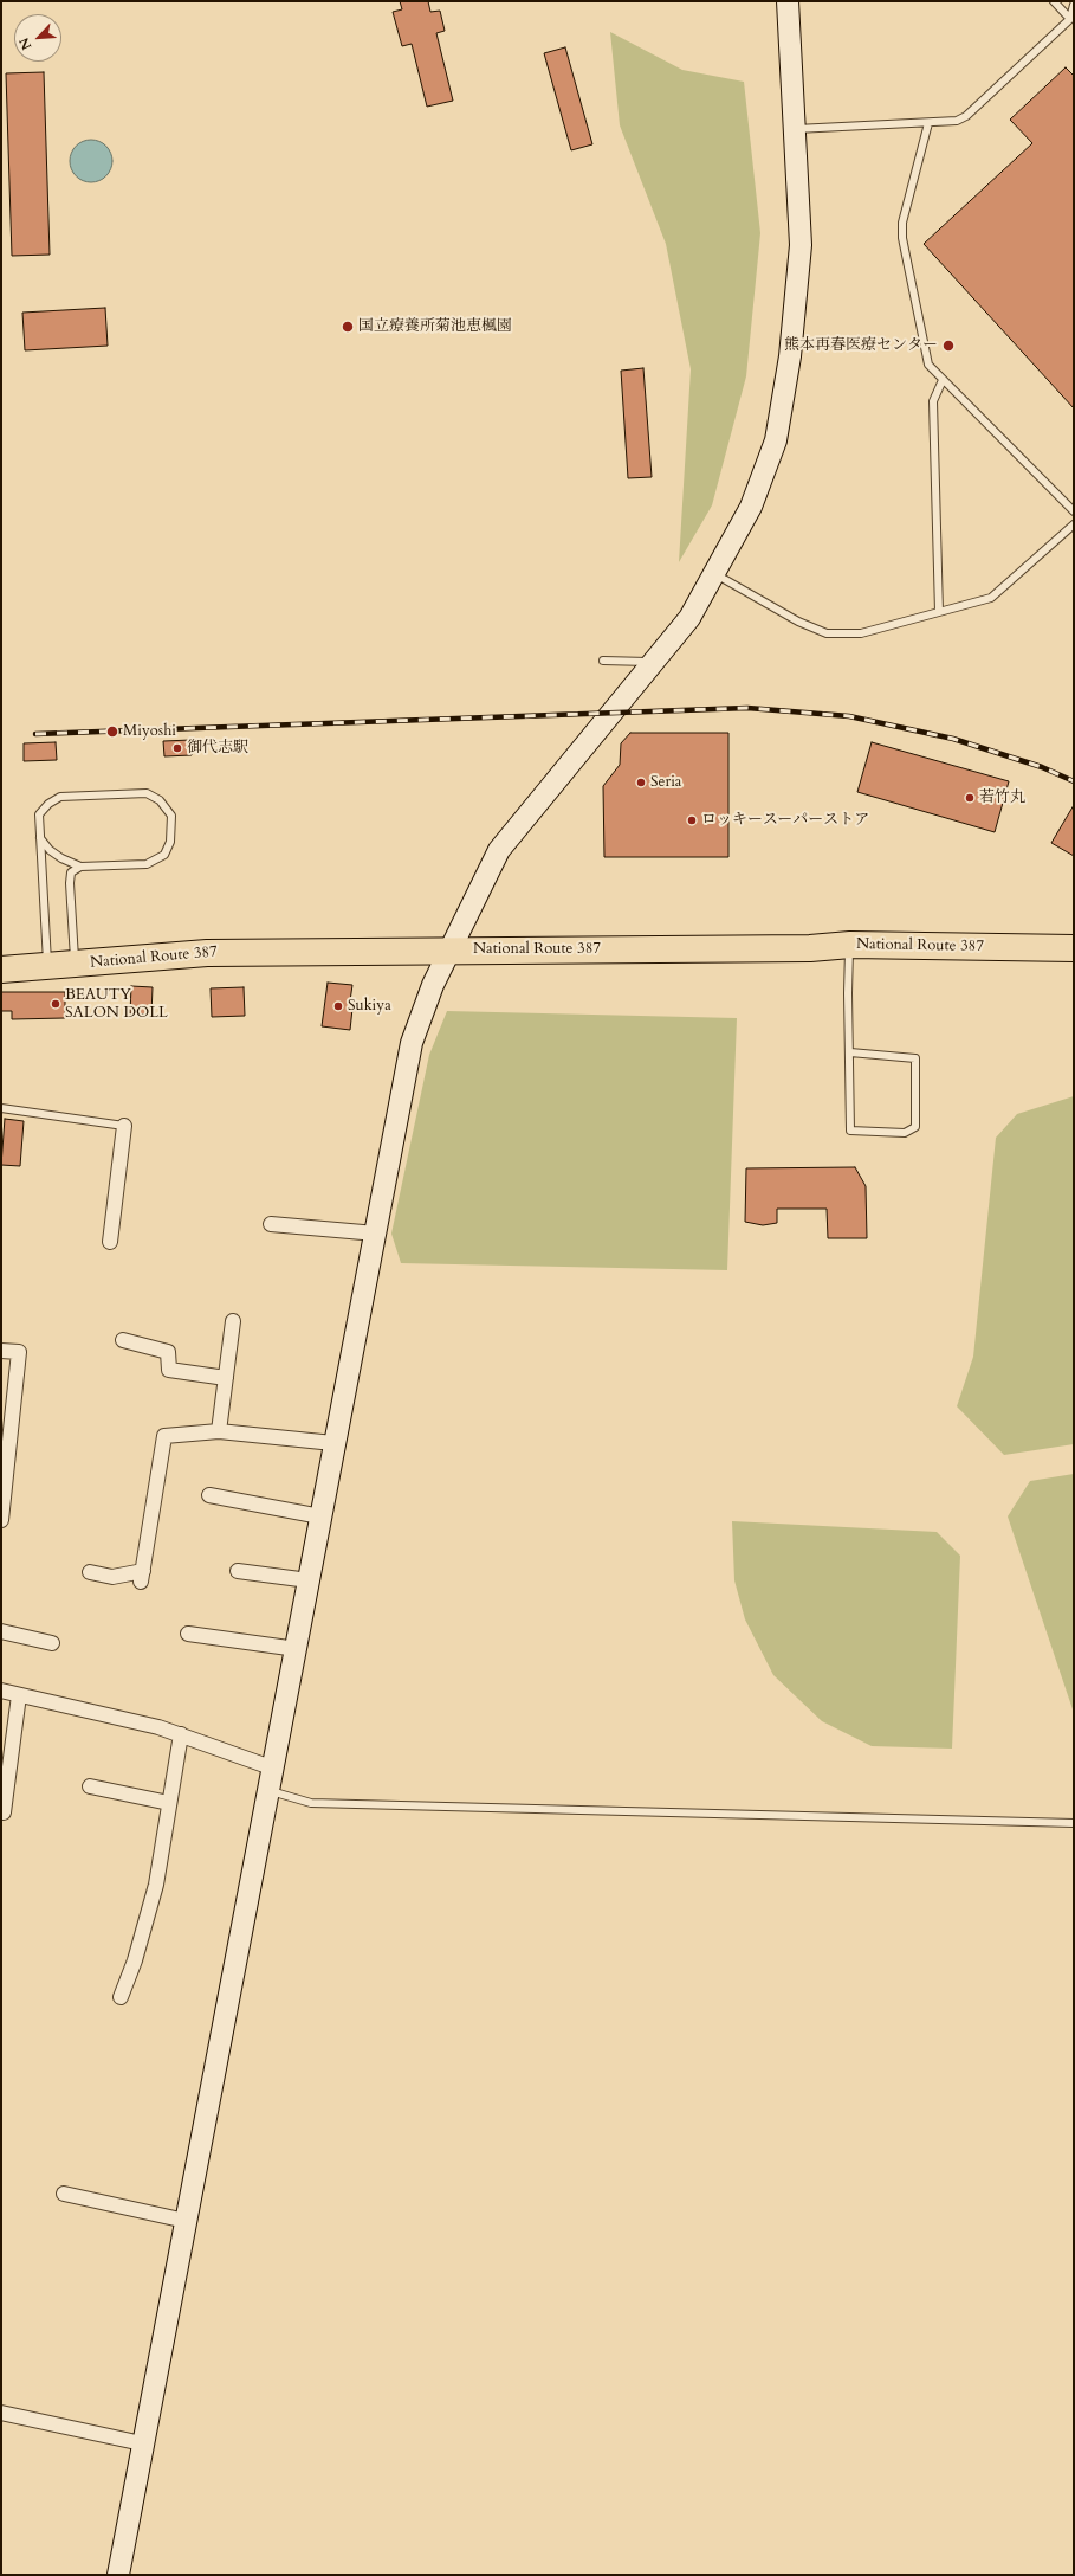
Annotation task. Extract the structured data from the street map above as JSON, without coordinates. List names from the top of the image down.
{
  "streets": {
    "highway": ["National Route 387"]
  },
  "places": [
    "国立療養所菊池恵楓園",
    "熊本再春医療センター",
    "Miyoshi",
    "御代志駅",
    "Seria",
    "若竹丸",
    "ロッキースーパーストア",
    "BEAUTY SALON DOLL",
    "Sukiya"
  ],
  "north": "bottom left"
}
